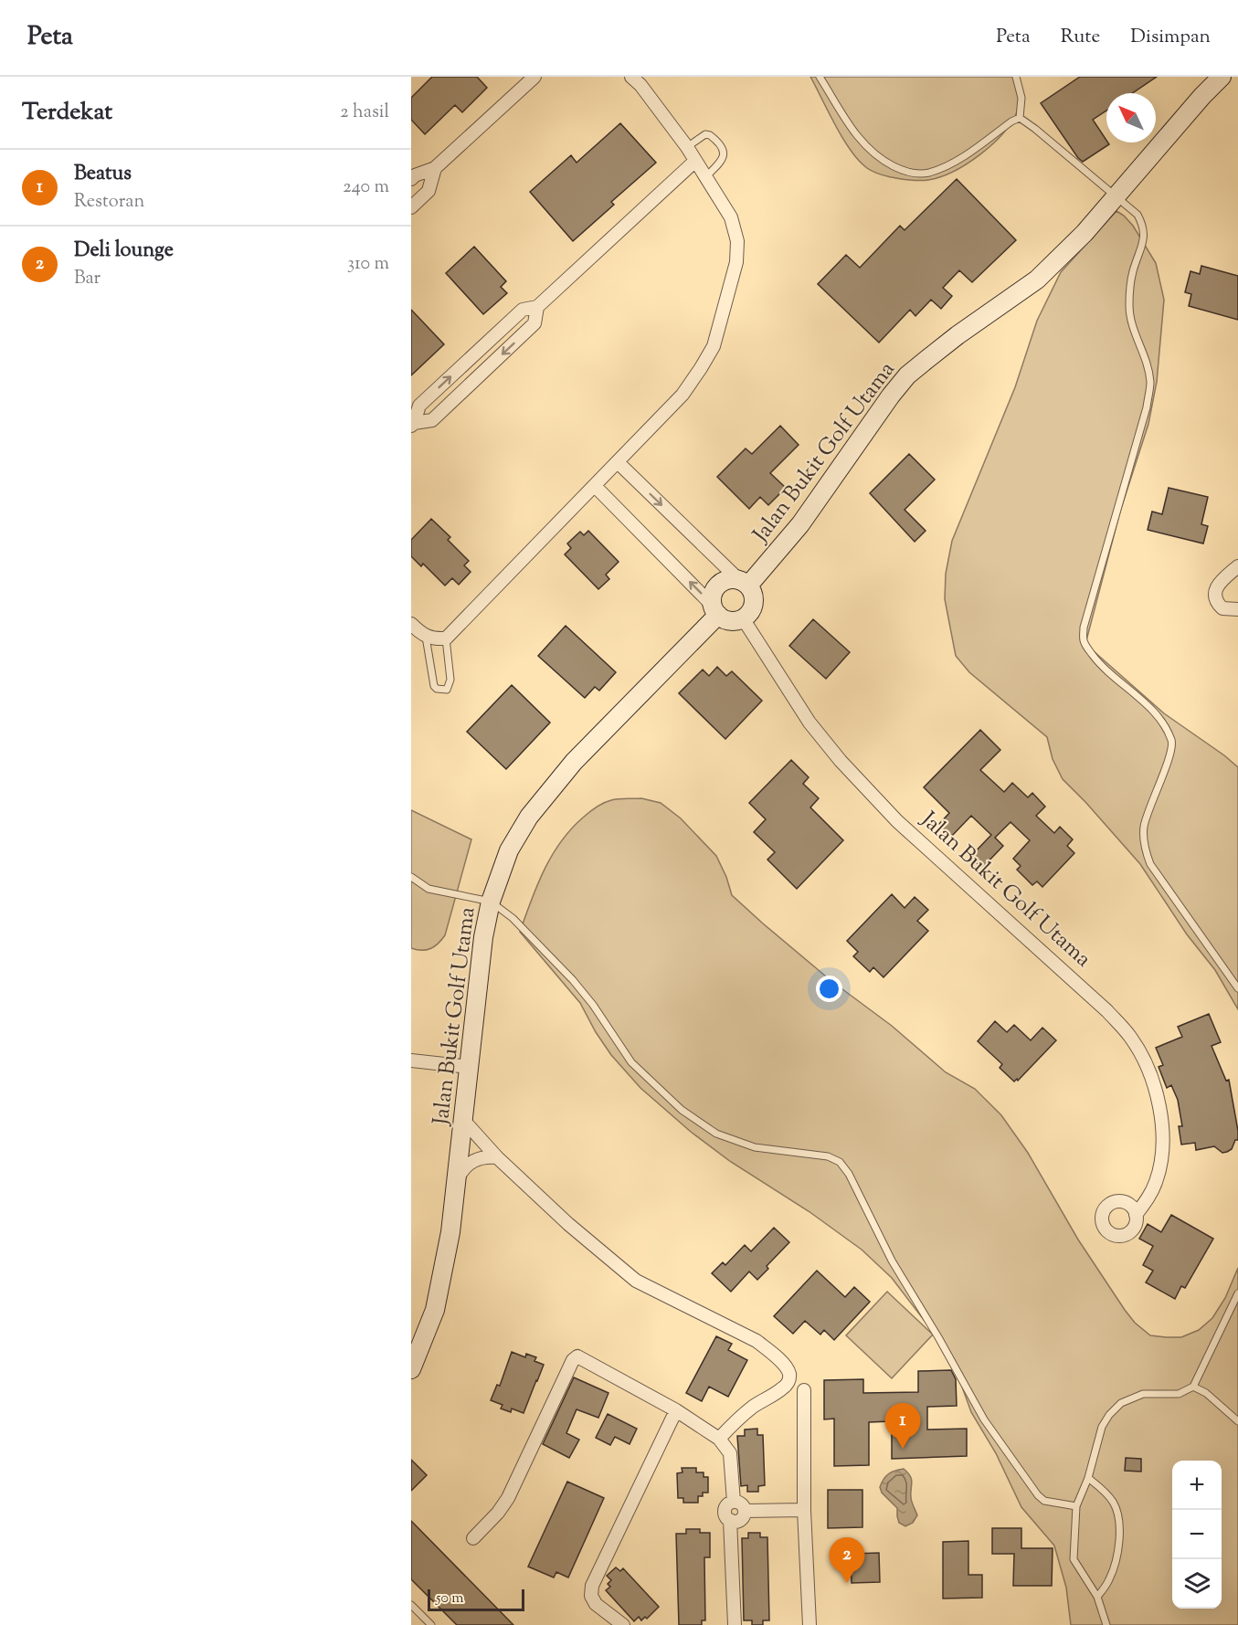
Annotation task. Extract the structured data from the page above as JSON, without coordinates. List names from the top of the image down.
{
  "streets": {
    "street": ["Jalan Bukit Golf Utama"]
  },
  "scale_bar": "50 m",
  "north": "top left",
  "page": {
    "header": "Peta",
    "nav": ["Peta", "Rute", "Disimpan"],
    "heading": ["Terdekat", "2 hasil"],
    "list": [
      {
        "mark": "1",
        "name": "Beatus",
        "note": "Restoran",
        "value": "240 m"
      },
      {
        "mark": "2",
        "name": "Deli lounge",
        "note": "Bar",
        "value": "310 m"
      }
    ],
    "pins": ["1", "2"],
    "map_buttons": ["+", "−"],
    "scale": "50 m"
  }
}
